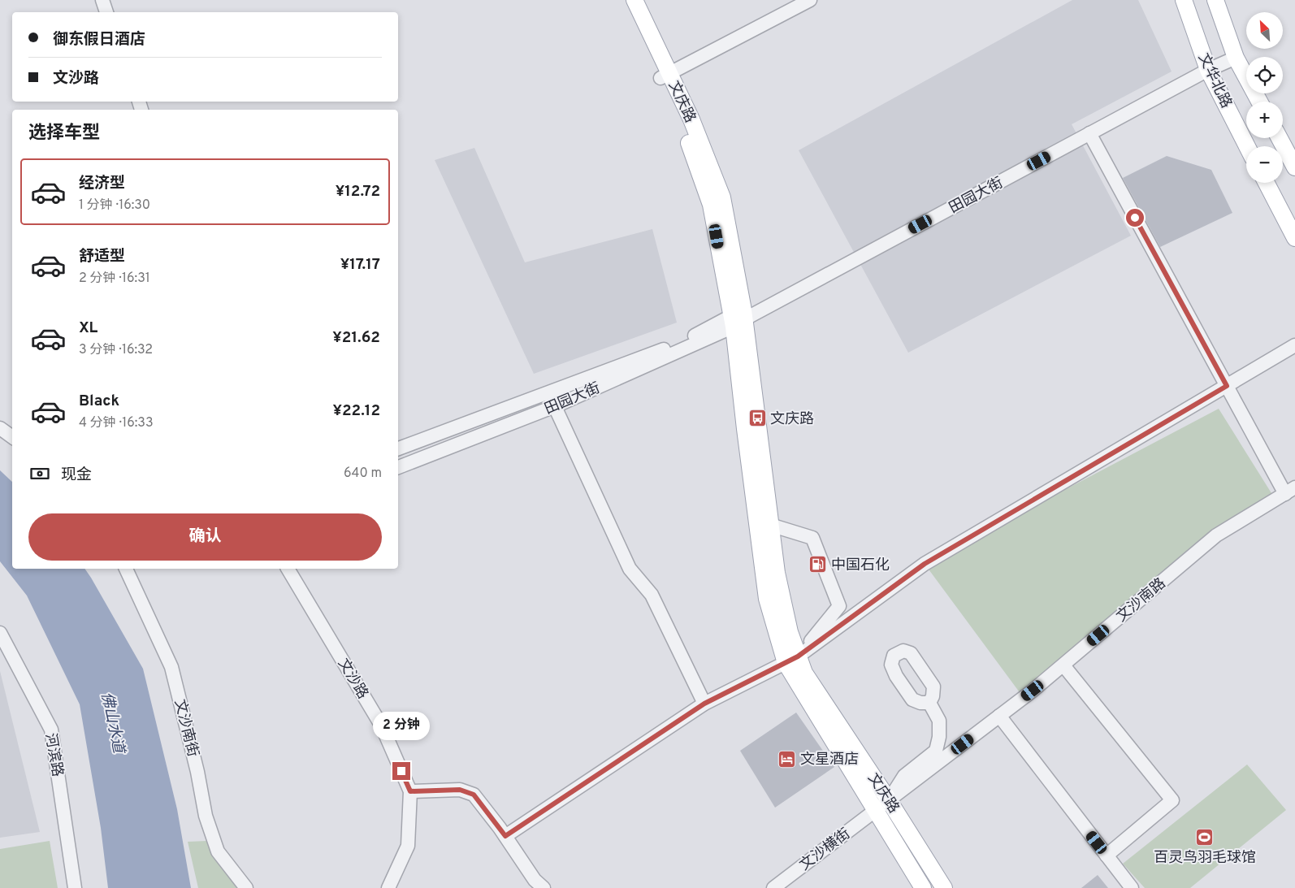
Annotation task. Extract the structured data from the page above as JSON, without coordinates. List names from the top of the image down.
{
  "streets": {
    "main road": ["文华北路", "文庆路"],
    "street": [
      "田园大街",
      "文沙南路",
      "文沙路",
      "文沙南街",
      "河滨路",
      "文沙横街"
    ]
  },
  "crossings": [
    ["文华北路", "田园大街"],
    ["文庆路", "田园大街"],
    ["文庆路", "文沙南路"],
    ["文庆路", "文沙横街"],
    ["文沙南路", "文沙横街"]
  ],
  "water": ["佛山水道"],
  "places": {
    "bus stop": ["文庆路"],
    "fuel station": ["中国石化"],
    "hotel": ["文星酒店"],
    "sports": ["百灵鸟羽毛球馆"]
  },
  "north": "top left",
  "page": {
    "map_buttons": ["+", "−"],
    "banner": ["御东假日酒店", "文沙路"],
    "heading": "选择车型",
    "list": [
      {
        "name": "经济型",
        "note": "1 分钟 · 16:30",
        "value": "¥12.72"
      },
      {
        "name": "舒适型",
        "note": "2 分钟 · 16:31",
        "value": "¥17.17"
      },
      {
        "name": "XL",
        "note": "3 分钟 · 16:32",
        "value": "¥21.62"
      },
      {
        "name": "Black",
        "note": "4 分钟 · 16:33",
        "value": "¥22.12"
      }
    ],
    "pay": ["现金", "640 m"],
    "buttons": "确认",
    "bubble": "2 分钟"
  }
}
